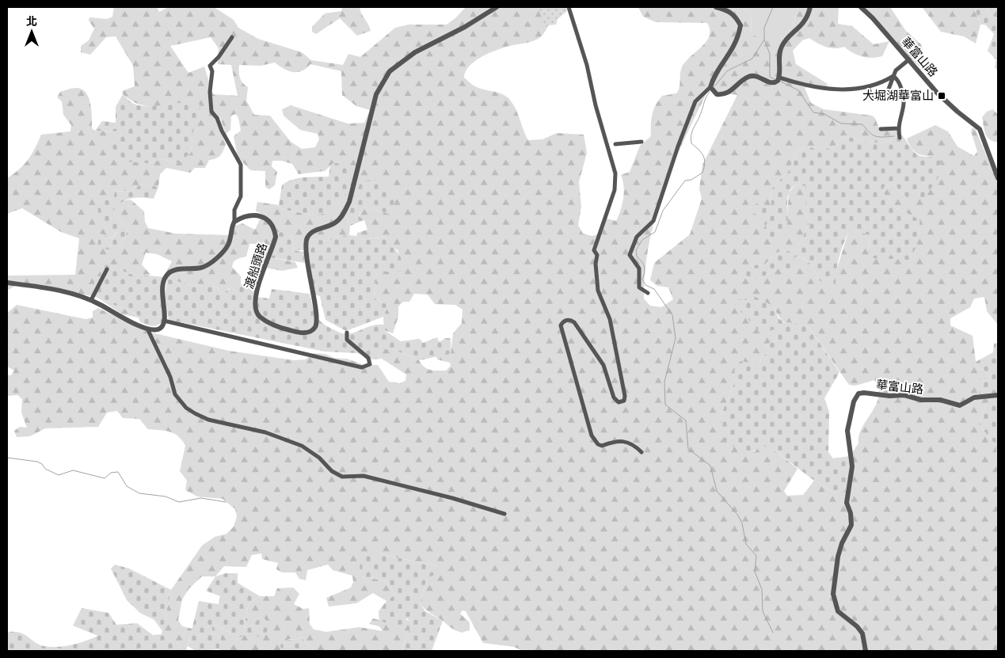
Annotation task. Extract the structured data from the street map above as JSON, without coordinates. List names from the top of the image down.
{
  "streets": {
    "street": ["華富山路", "渡船頭路"]
  },
  "places": {
    "transit": ["大堀湖華富山"]
  },
  "north": "top"
}
